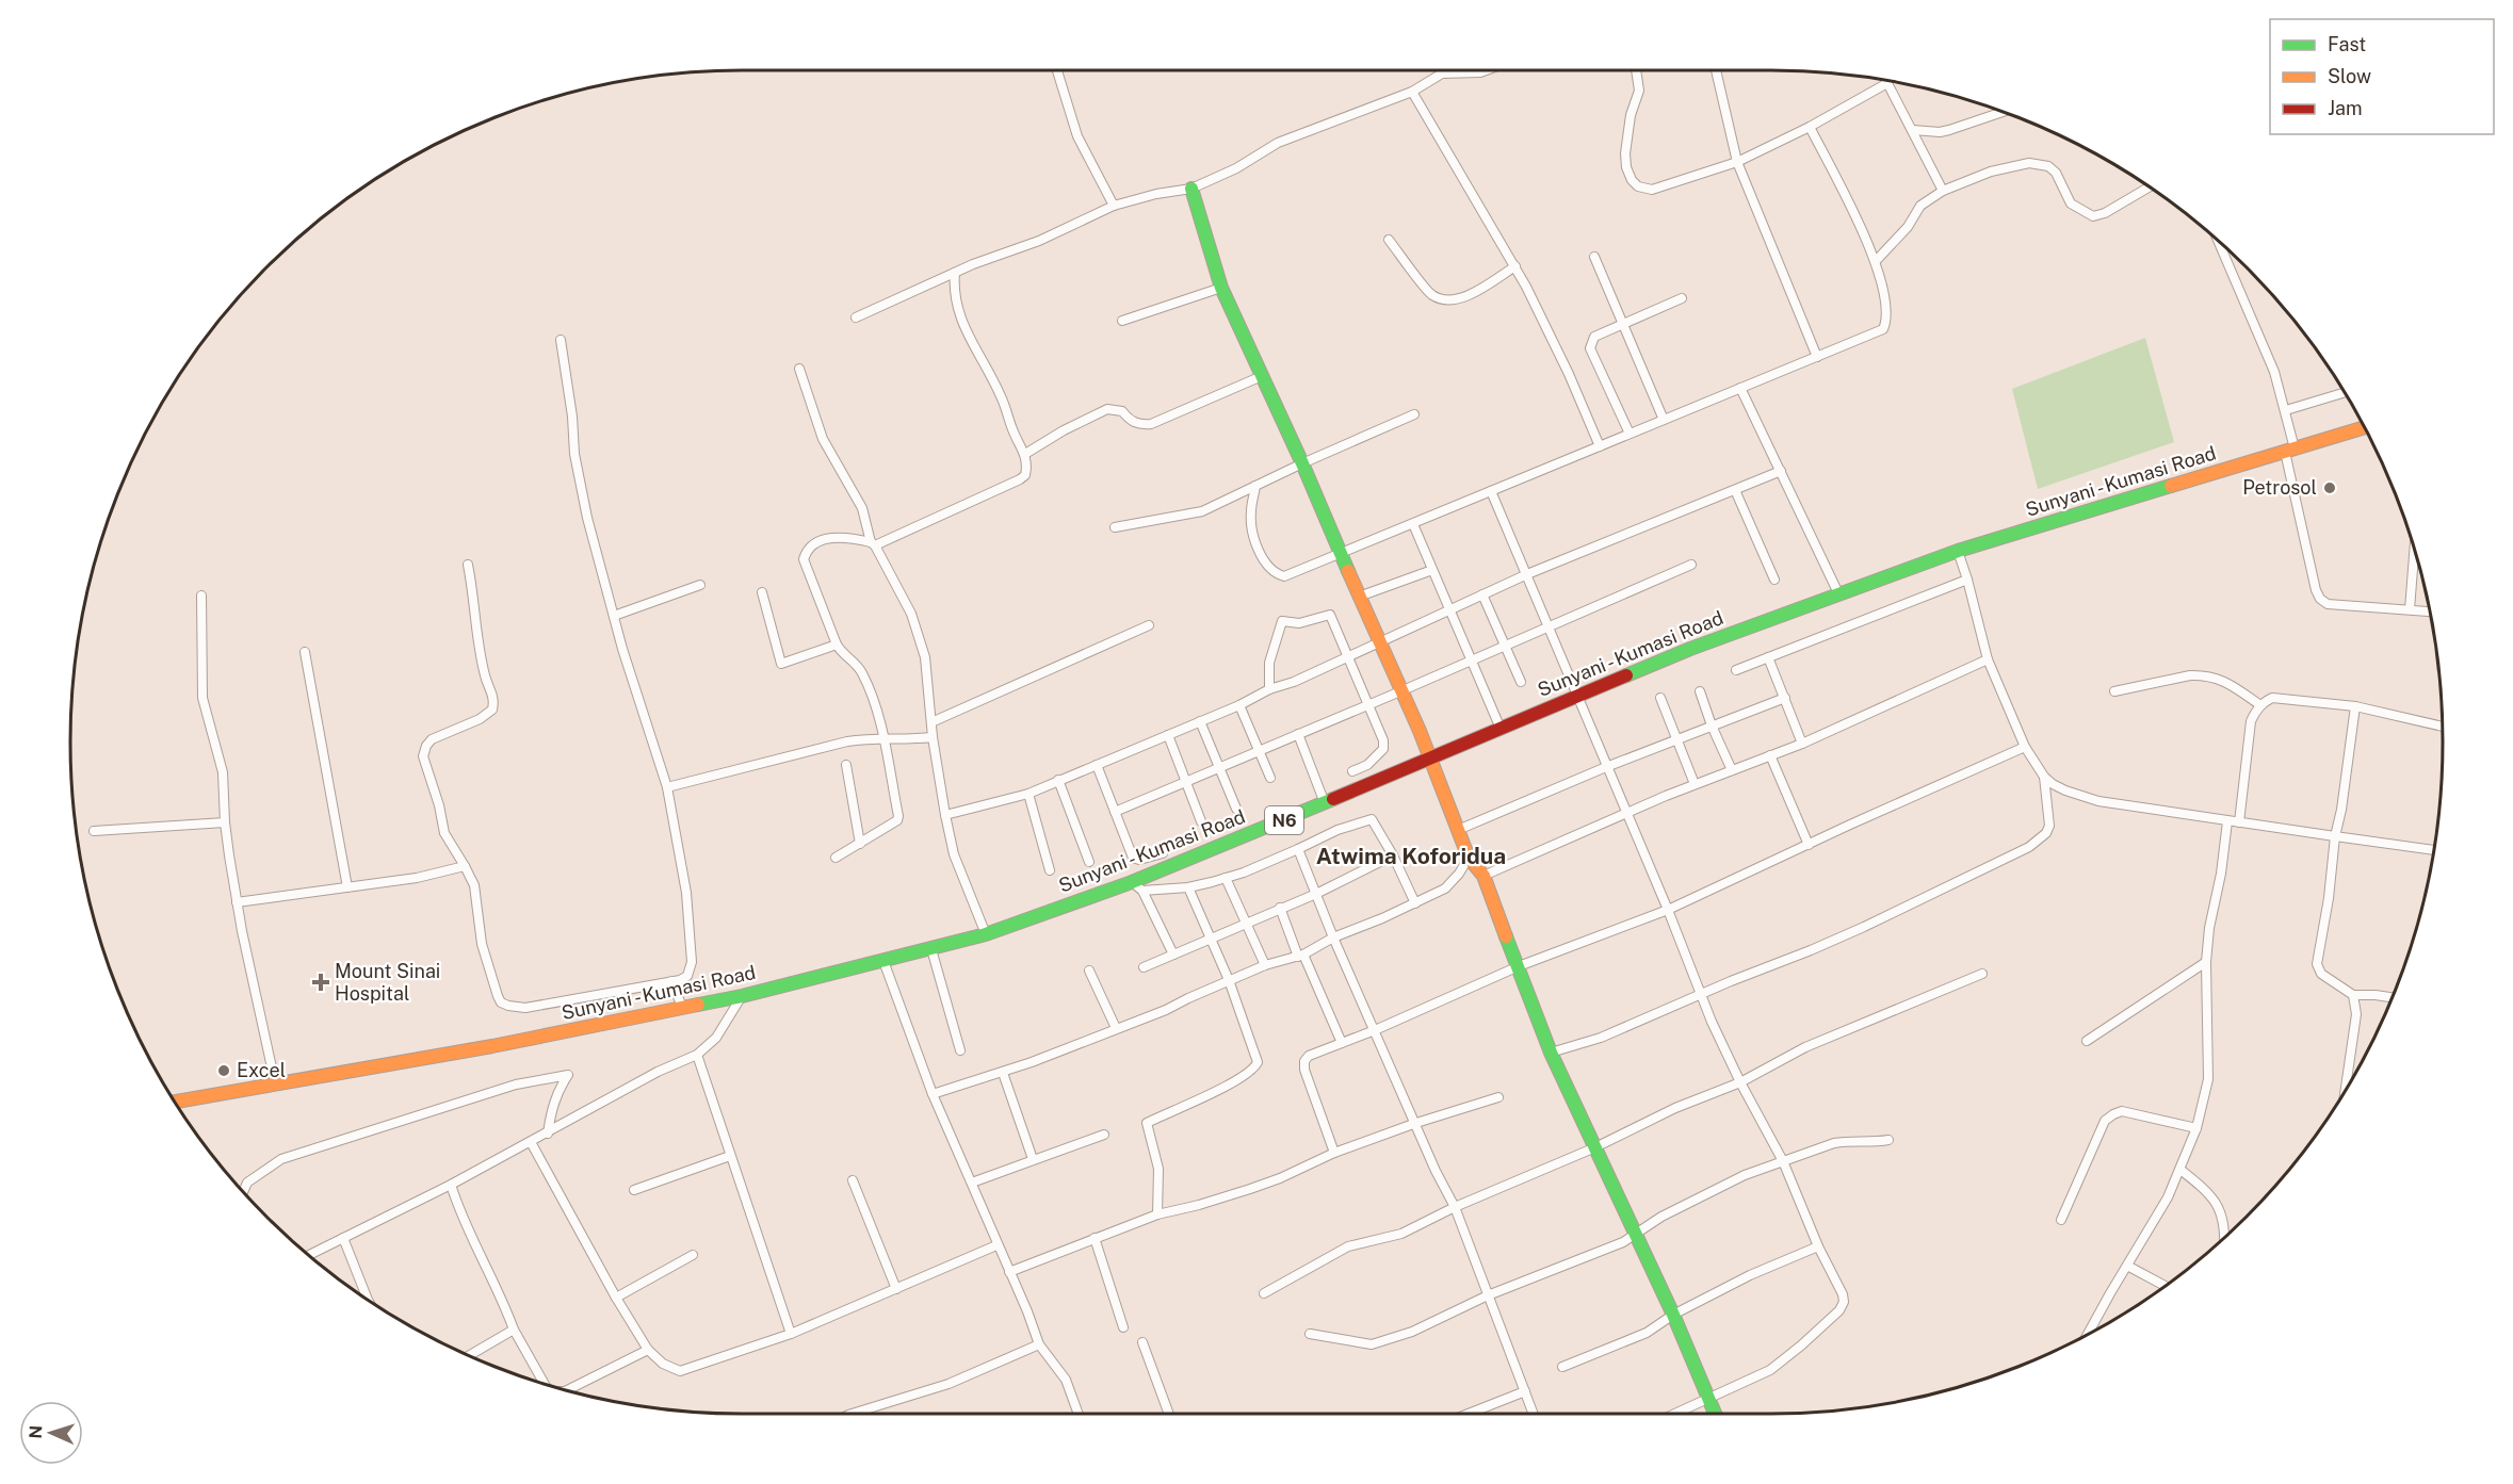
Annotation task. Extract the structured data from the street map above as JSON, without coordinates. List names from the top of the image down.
{
  "streets": {
    "main road": ["Sunyani - Kumasi Road", "N6"]
  },
  "districts": ["Atwima Koforidua"],
  "places": {
    "other": ["Petrosol", "Excel"],
    "health": ["Mount Sinai Hospital"]
  },
  "legend": ["Fast", "Slow", "Jam"],
  "north": "left"
}
